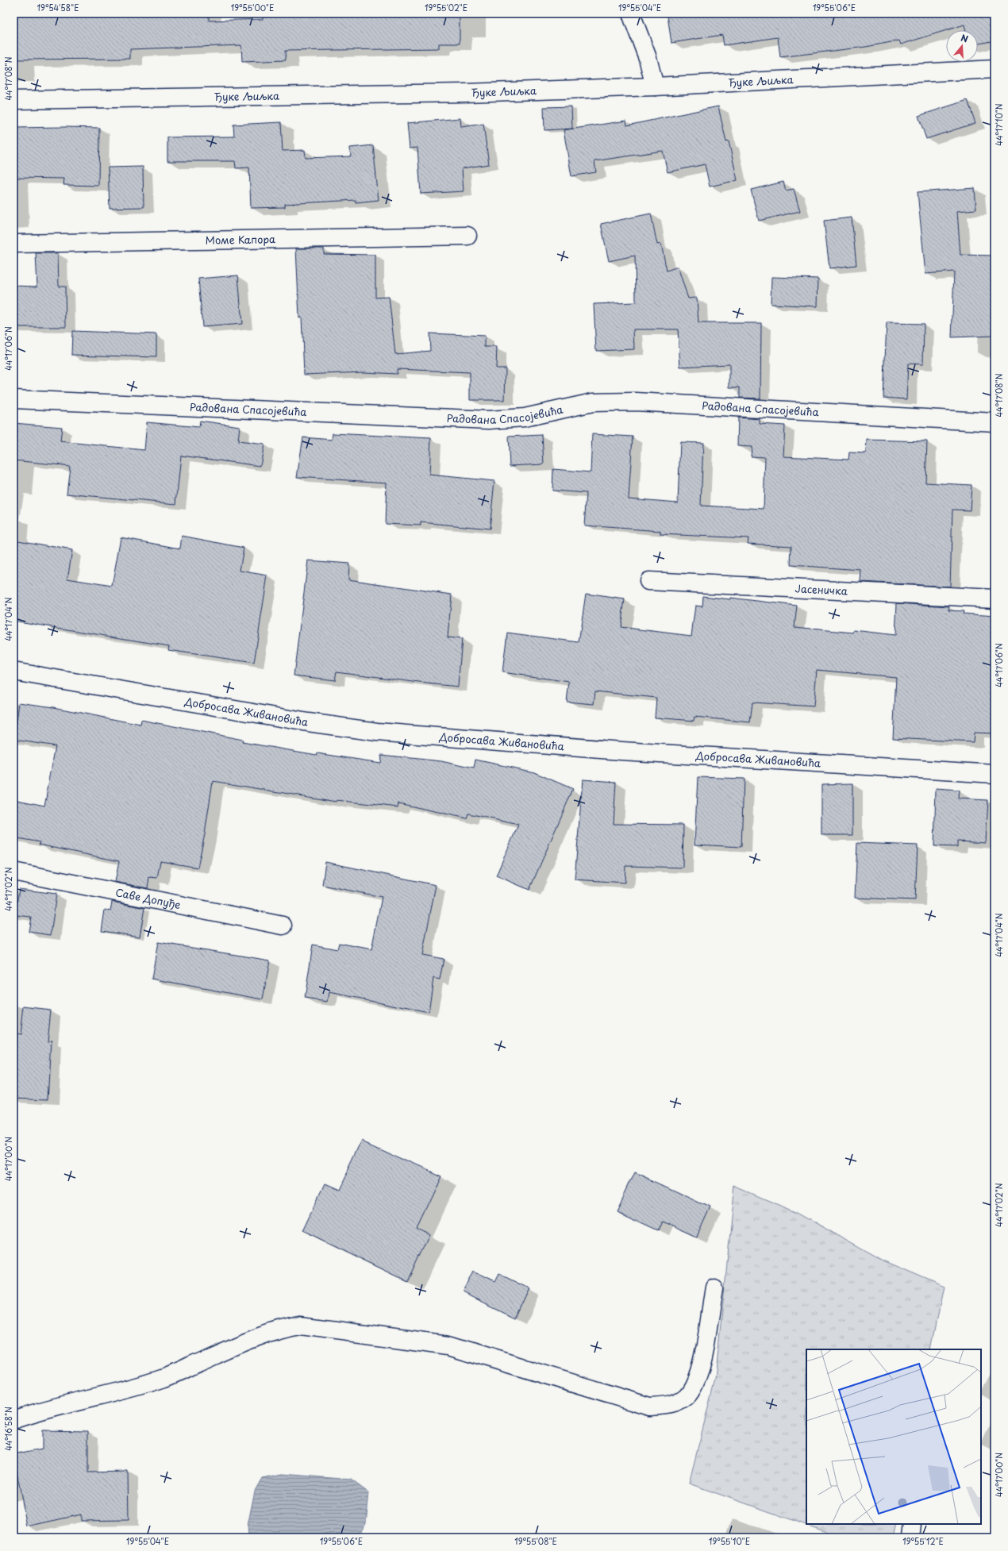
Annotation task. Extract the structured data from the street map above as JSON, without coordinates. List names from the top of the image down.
{
  "streets": {
    "street": [
      "Ђуке Љиљка",
      "Моме Капора",
      "Радована Спасојевића",
      "Јасеничка",
      "Добросава Живановића",
      "Саве Допуђе"
    ]
  },
  "north": "top",
  "coordinates": [
    "19°54'58\"E",
    "19°55'00\"E",
    "19°55'02\"E",
    "19°55'04\"E",
    "19°55'06\"E",
    "44°17'08\"N",
    "44°17'10\"N",
    "44°17'06\"N",
    "44°17'04\"N",
    "44°17'02\"N",
    "44°17'00\"N",
    "44°16'58\"N",
    "19°55'08\"E",
    "19°55'10\"E",
    "19°55'12\"E"
  ]
}
